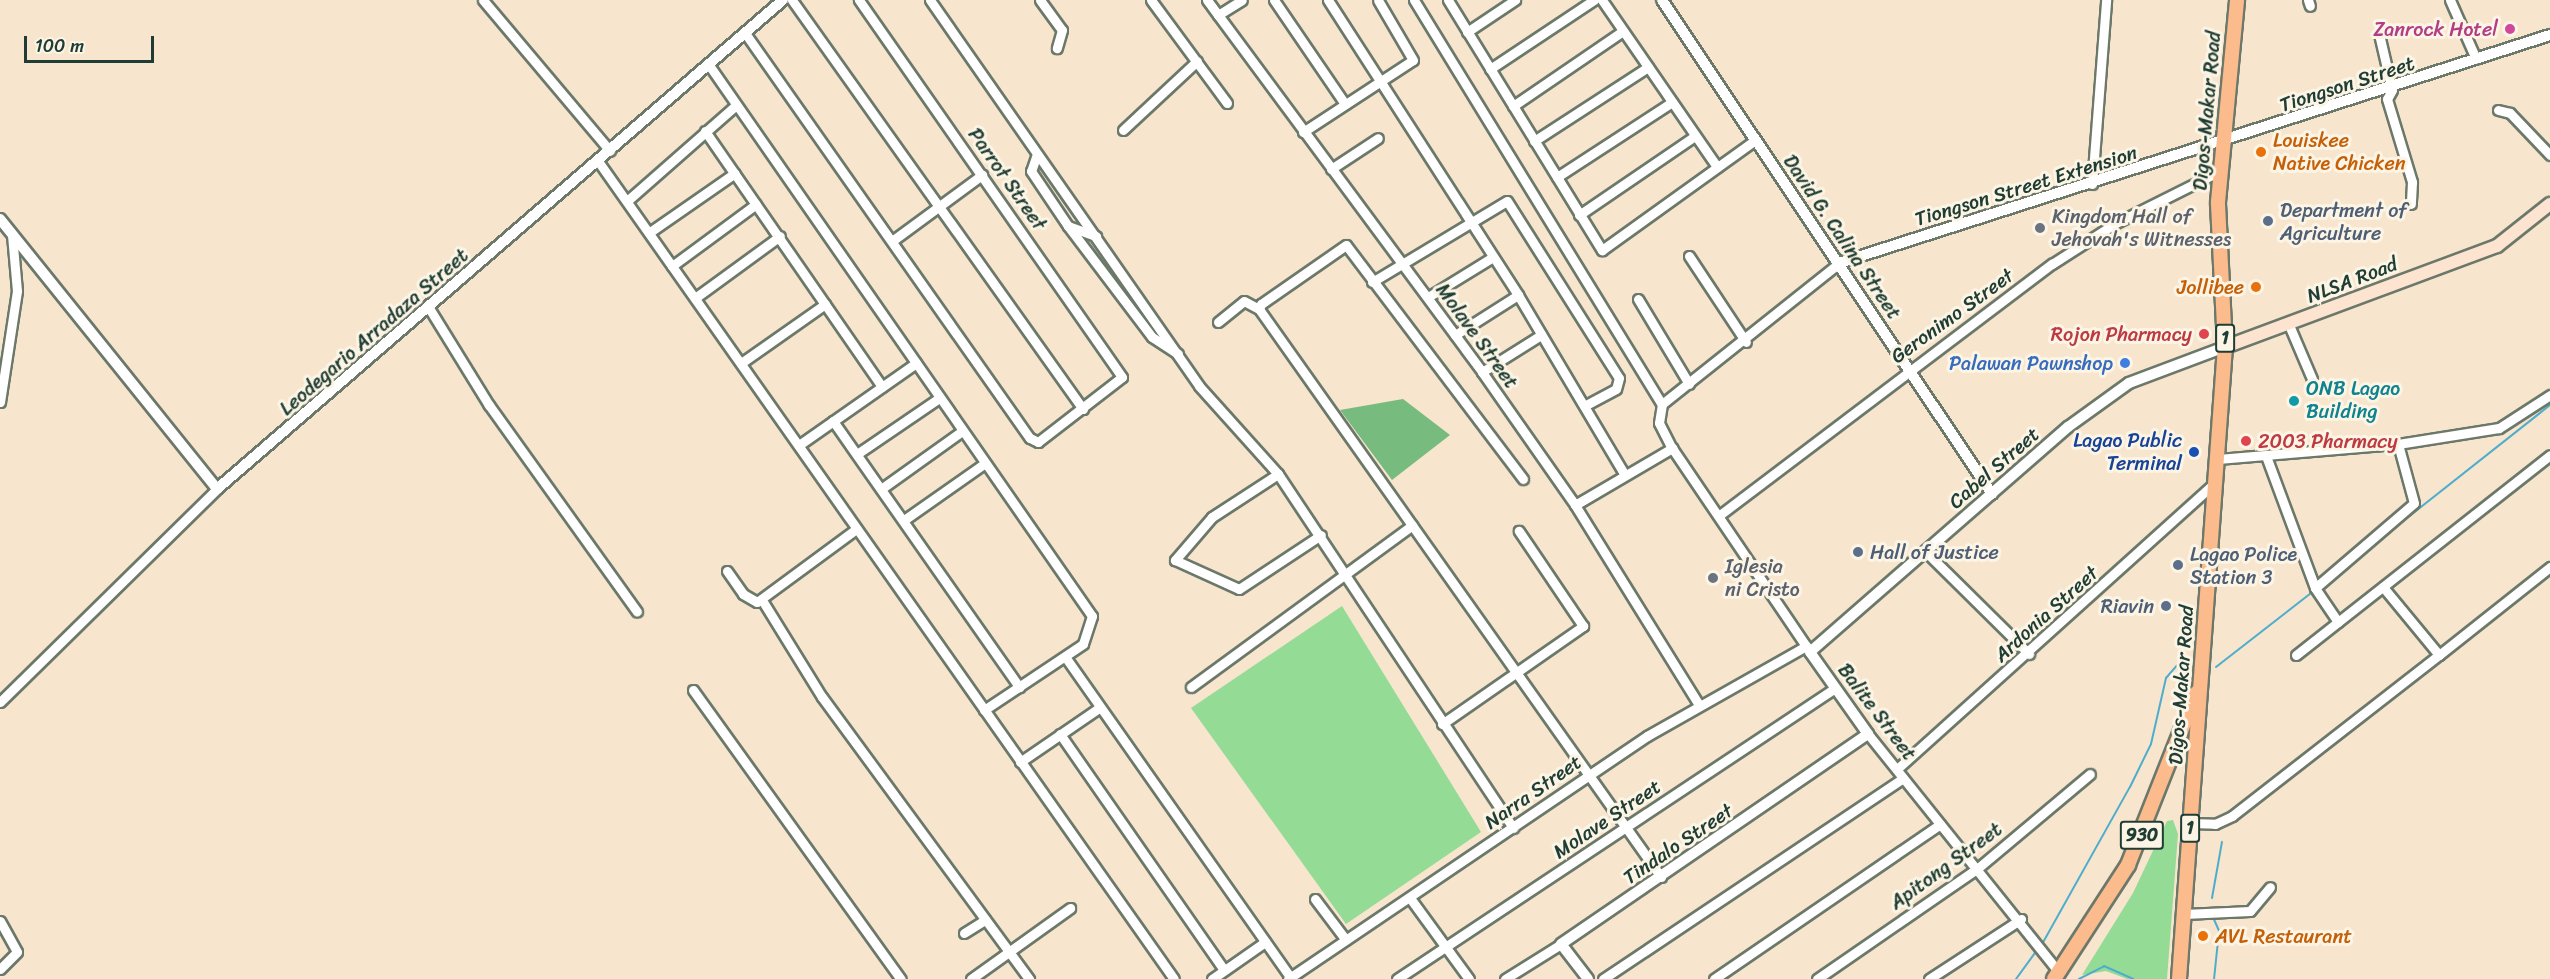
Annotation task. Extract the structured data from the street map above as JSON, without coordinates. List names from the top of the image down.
{
  "streets": {
    "main road": [
      "Digos-Makar Road",
      "NLSA Road",
      "1",
      "930"
    ],
    "street": [
      "Tiongson Street",
      "Parrot Street",
      "Tiongson Street Extension",
      "David G. Calina Street",
      "Geronimo Street",
      "Leodegario Arradaza Street",
      "Molave Street",
      "Cabel Street",
      "Ardonia Street",
      "Balite Street",
      "Narra Street",
      "Tindalo Street",
      "Apitong Street"
    ]
  },
  "crossings": [
    ["Tiongson Street", "Digos-Makar Road"],
    ["Tiongson Street", "Tiongson Street Extension"],
    ["Digos-Makar Road", "Tiongson Street Extension"],
    ["Digos-Makar Road", "NLSA Road"],
    ["Digos-Makar Road", "Geronimo Street"],
    ["Digos-Makar Road", "Cabel Street"],
    ["Digos-Makar Road", "Ardonia Street"],
    ["Digos-Makar Road", "930"],
    ["Tiongson Street Extension", "David G. Calina Street"],
    ["David G. Calina Street", "Geronimo Street"],
    ["David G. Calina Street", "Cabel Street"],
    ["NLSA Road", "Cabel Street"],
    ["Geronimo Street", "Balite Street"],
    ["Molave Street", "Balite Street"],
    ["Molave Street", "Narra Street"],
    ["Cabel Street", "Balite Street"],
    ["Cabel Street", "Narra Street"],
    ["Ardonia Street", "Balite Street"],
    ["Balite Street", "Narra Street"],
    ["Balite Street", "930"],
    ["Balite Street", "Tindalo Street"],
    ["Balite Street", "Apitong Street"]
  ],
  "places": [
    "Zanrock Hotel",
    "Louiskee Native Chicken",
    "Department of Agriculture",
    "Kingdom Hall of Jehovah's Witnesses",
    "Jollibee",
    "Rojon Pharmacy",
    "Palawan Pawnshop",
    "ONB Lagao Building",
    "2003 Pharmacy",
    "Lagao Public Terminal",
    "Hall of Justice",
    "Lagao Police Station 3",
    "Iglesia ni Cristo",
    "Riavin",
    "AVL Restaurant"
  ],
  "scale_bar": "100 m"
}
